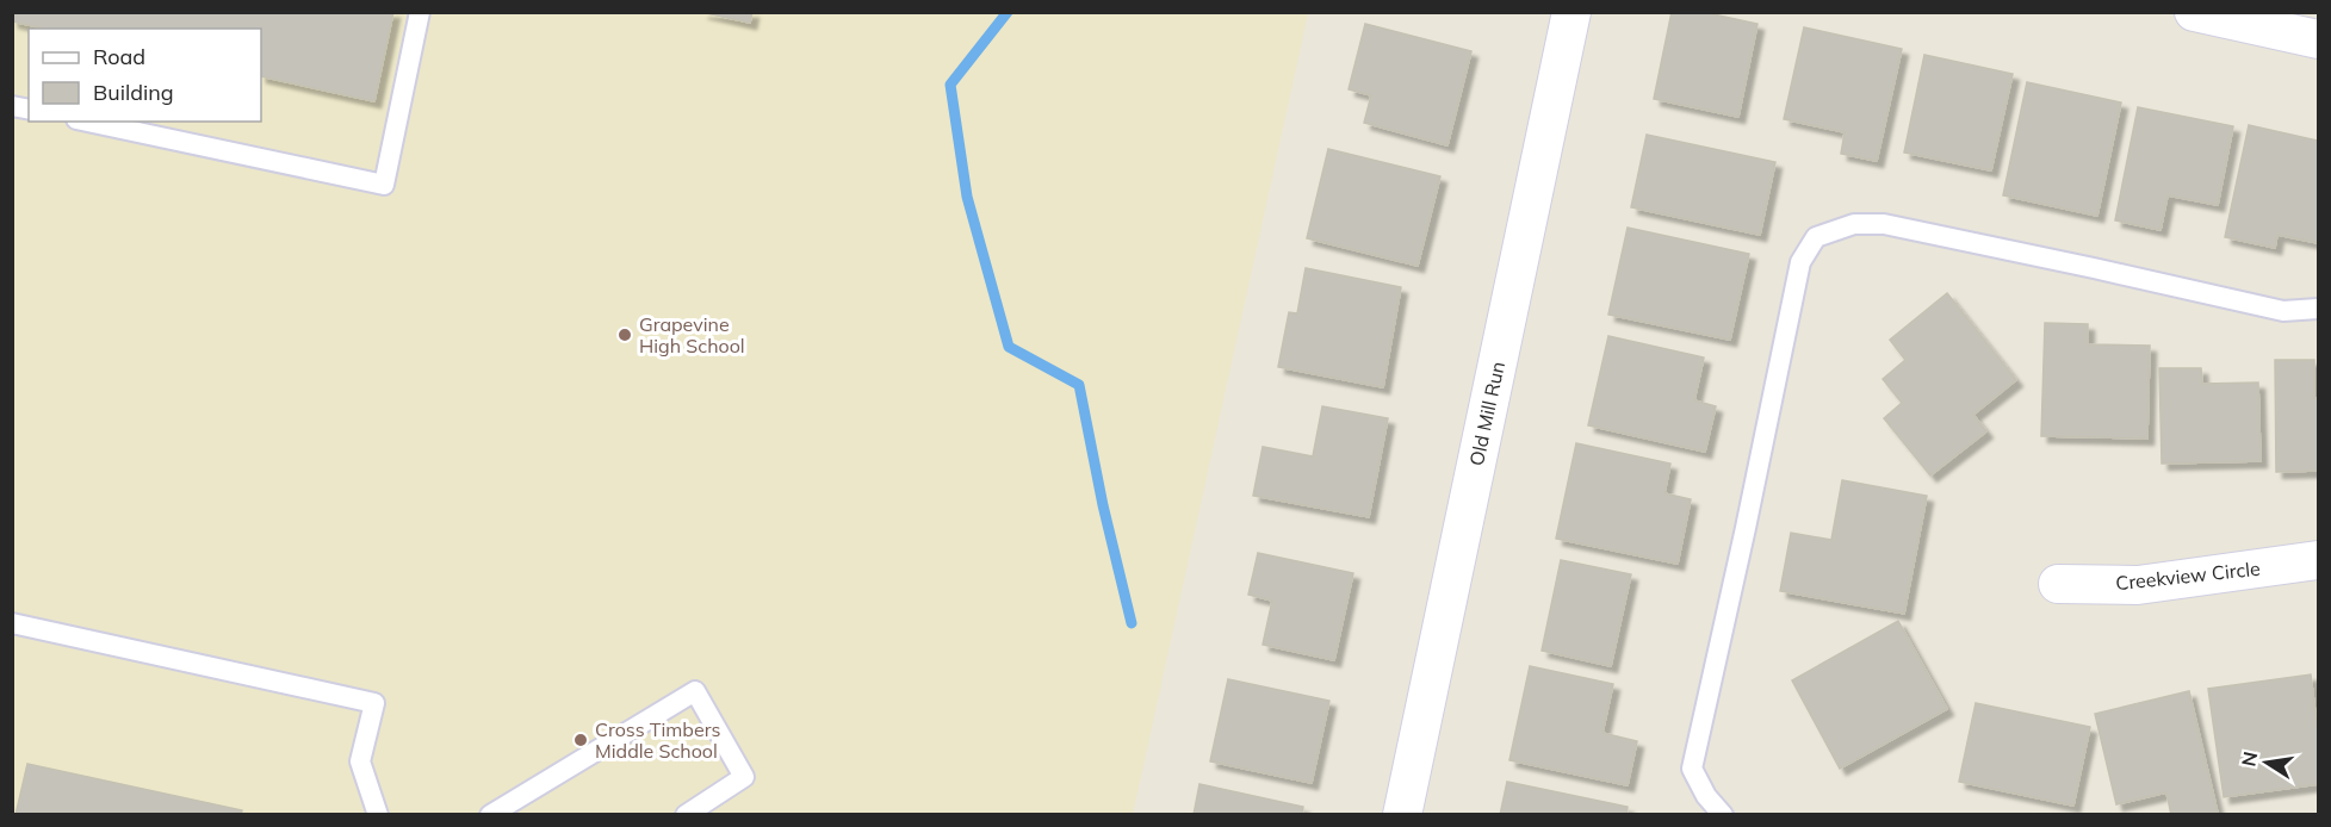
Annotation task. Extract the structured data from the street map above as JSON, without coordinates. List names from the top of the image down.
{
  "streets": {
    "street": ["Old Mill Run", "Creekview Circle"]
  },
  "places": ["Grapevine High School", "Cross Timbers Middle School"],
  "legend": ["Road", "Building"],
  "north": "left"
}
